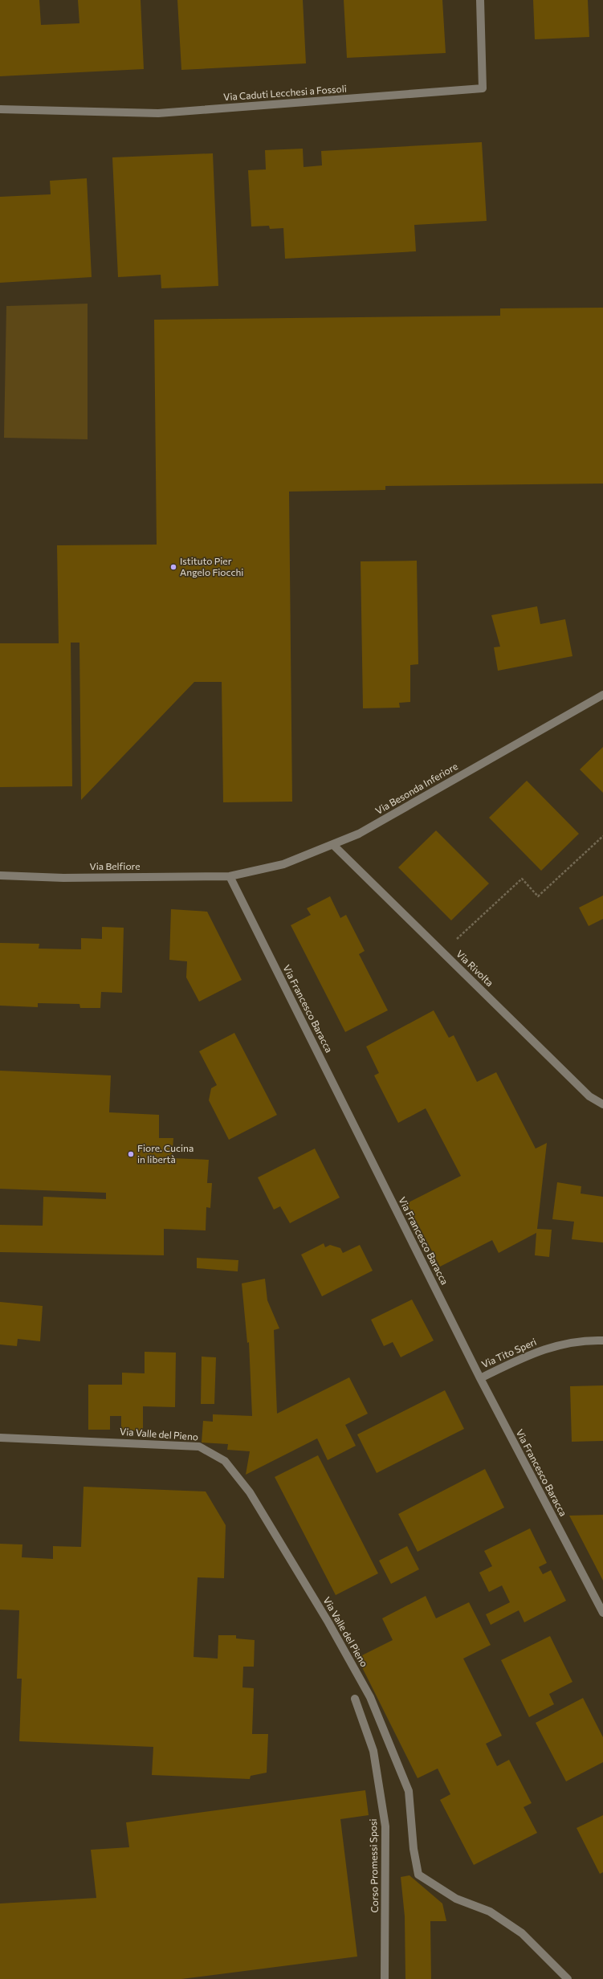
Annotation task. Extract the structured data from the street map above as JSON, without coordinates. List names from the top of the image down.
{
  "streets": {
    "street": [
      "Via Caduti Lecchesi a Fossoli",
      "Via Besonda Inferiore",
      "Via Belfiore",
      "Via Rivolta",
      "Via Francesco Baracca",
      "Via Tito Speri",
      "Via Valle del Pieno",
      "Corso Promessi Sposi"
    ]
  },
  "crossings": [
    ["Via Besonda Inferiore", "Via Belfiore"],
    ["Via Besonda Inferiore", "Via Rivolta"],
    ["Via Besonda Inferiore", "Via Francesco Baracca"],
    ["Via Belfiore", "Via Francesco Baracca"],
    ["Via Francesco Baracca", "Via Tito Speri"]
  ],
  "places": ["Istituto Pier Angelo Fiocchi", "Fiore. Cucina in libertà"]
}
